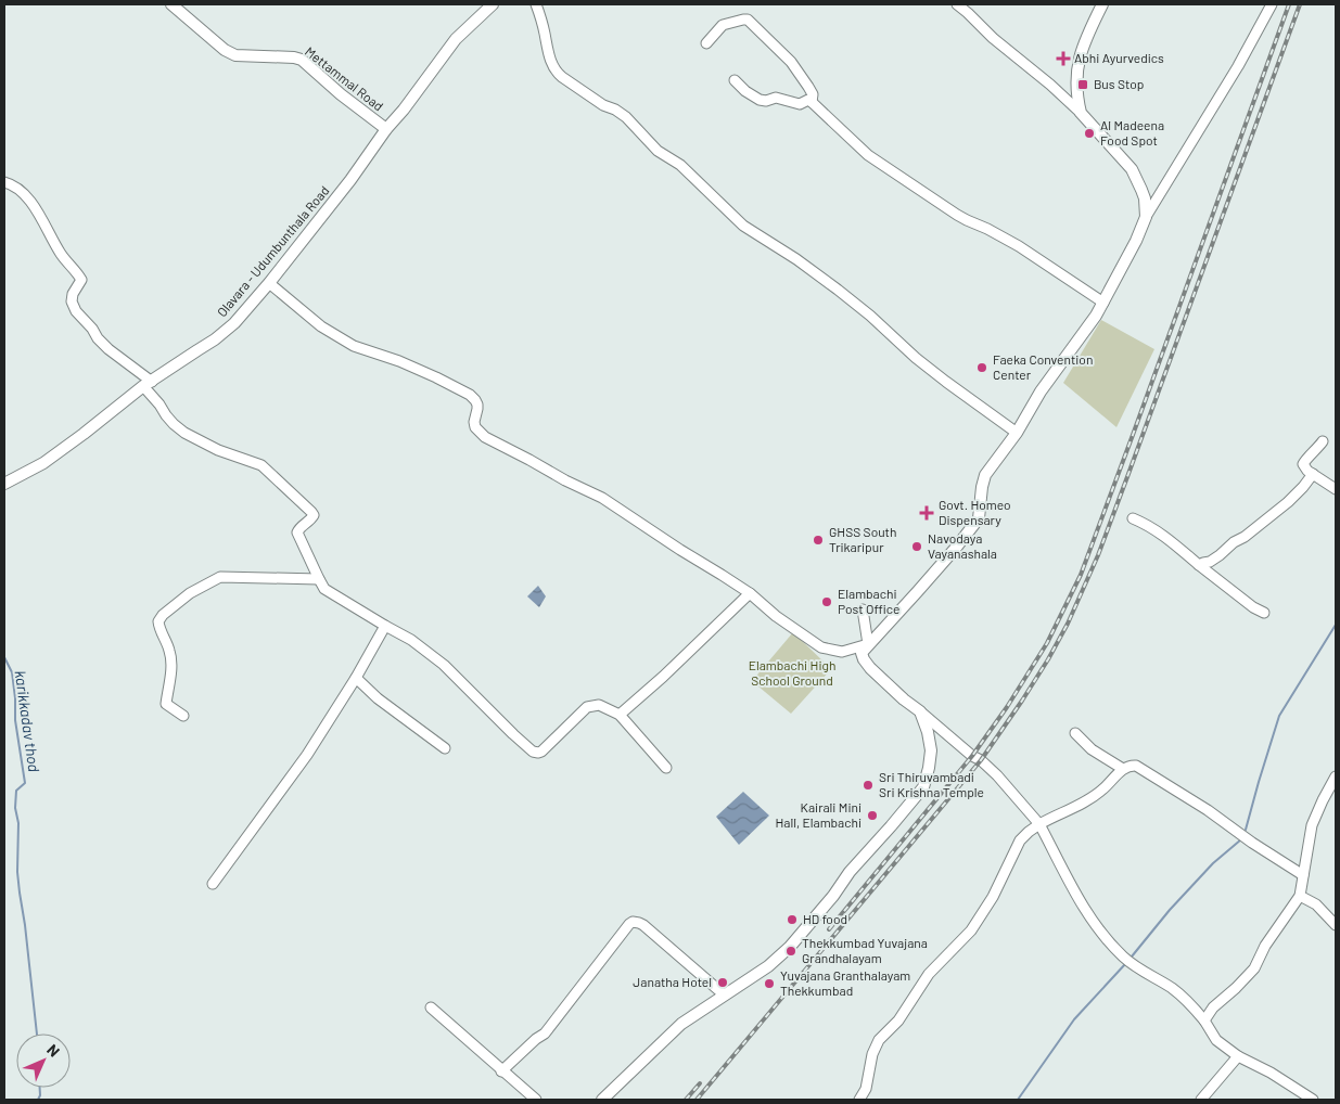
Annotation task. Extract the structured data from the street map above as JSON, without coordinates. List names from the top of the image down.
{
  "streets": {
    "main road": ["Mettammal Road", "Olavara - Udumbunthala Road"]
  },
  "crossings": [
    ["Mettammal Road", "Olavara - Udumbunthala Road"]
  ],
  "water": ["karikkadav thod"],
  "parks": ["Elambachi High School Ground"],
  "places": {
    "health": ["Abhi Ayurvedics", "Govt. Homeo Dispensary"],
    "transit": ["Bus Stop"],
    "other": [
      "Al Madeena Food Spot",
      "Faeka Convention Center",
      "GHSS South Trikaripur",
      "Navodaya Vayanashala",
      "Elambachi Post Office",
      "Sri Thiruvambadi Sri Krishna Temple",
      "Kairali Mini Hall, Elambachi",
      "HD food",
      "Thekkumbad Yuvajana Grandhalayam",
      "Janatha Hotel",
      "Yuvajana Granthalayam Thekkumbad"
    ]
  },
  "north": "top right"
}
